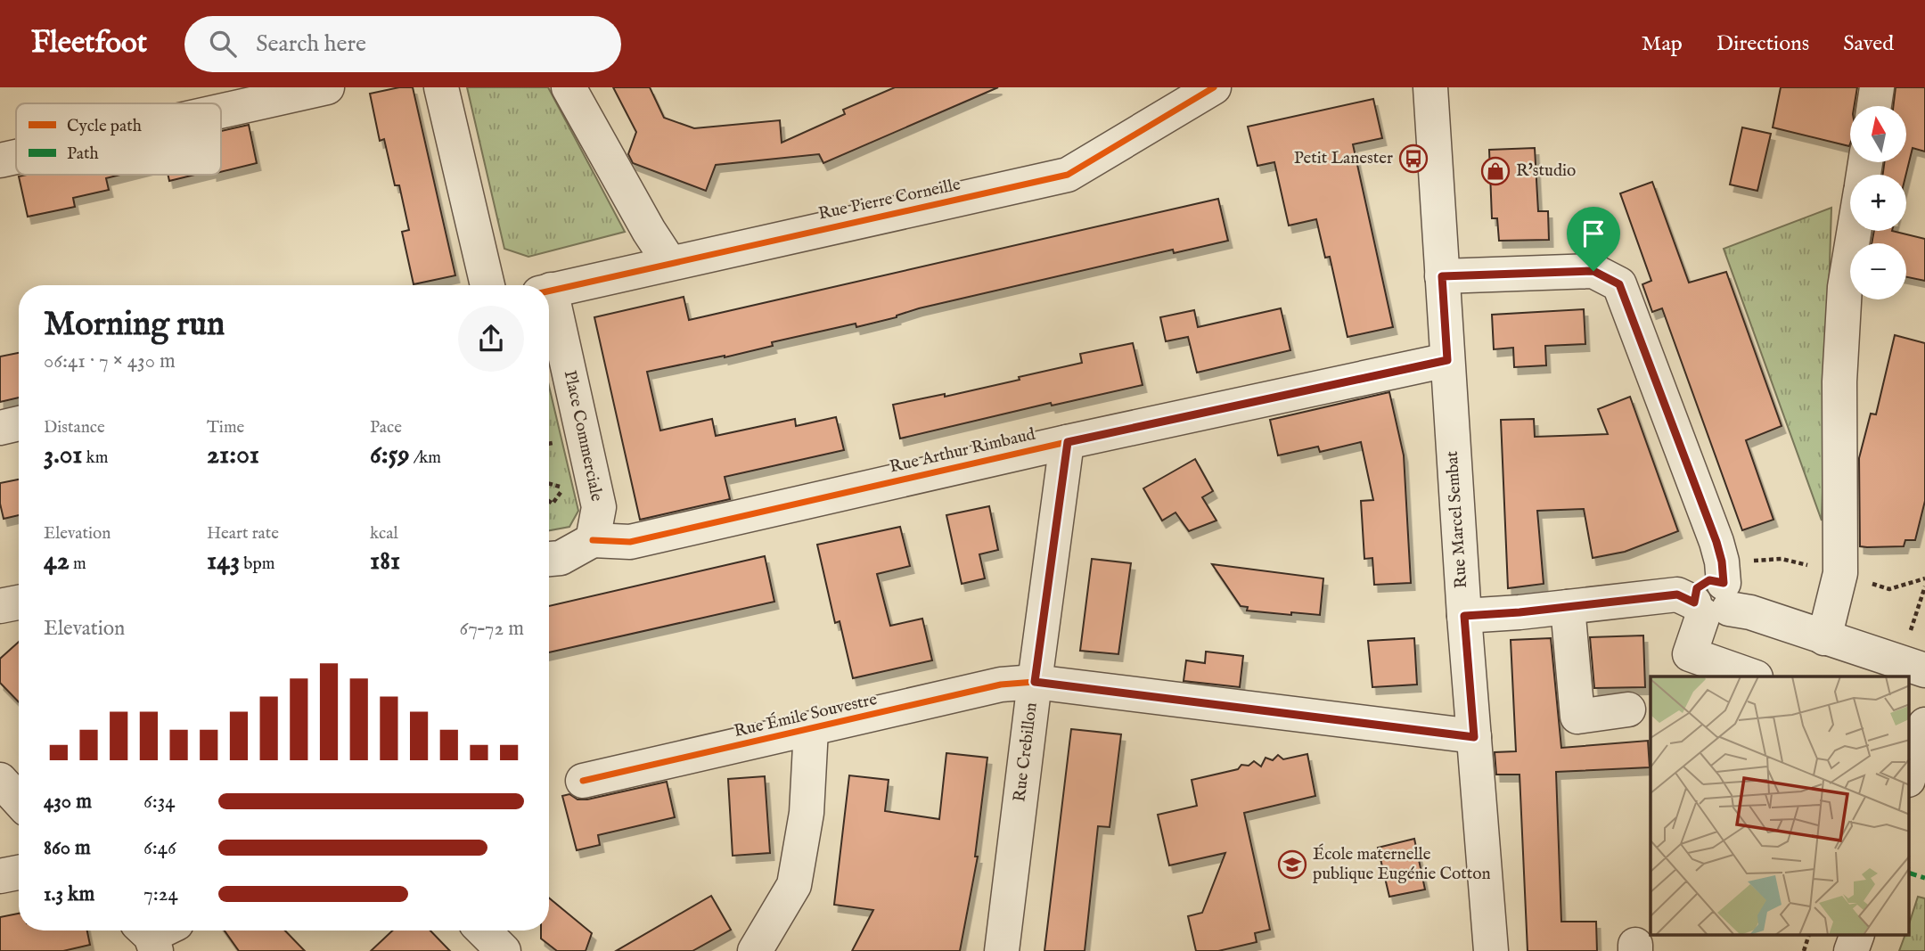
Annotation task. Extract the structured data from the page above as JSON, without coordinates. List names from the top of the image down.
{
  "streets": {
    "street": [
      "Rue Pierre Corneille",
      "Place Commerciale",
      "Rue Arthur Rimbaud",
      "Rue Marcel Sembat",
      "Rue Émile Souvestre",
      "Rue Crebillon"
    ]
  },
  "crossings": [
    ["Place Commerciale", "Rue Arthur Rimbaud"],
    ["Rue Arthur Rimbaud", "Rue Marcel Sembat"],
    ["Rue Arthur Rimbaud", "Rue Crebillon"],
    ["Rue Marcel Sembat", "Rue Émile Souvestre"],
    ["Rue Émile Souvestre", "Rue Crebillon"]
  ],
  "places": {
    "bus stop": ["Petit Lanester"],
    "shop": ["R'studio"],
    "school or university": ["École maternelle publique Eugénie Cotton"]
  },
  "legend": ["Cycle path", "Path"],
  "north": "top",
  "page": {
    "header": "Fleetfoot",
    "search": "Search here",
    "nav": ["Map", "Directions", "Saved"],
    "map_buttons": ["+", "−"],
    "heading": ["Morning run", "06:41 · 7 × 430 m"],
    "stats": [
      ["Distance", "3.01 km"],
      ["Time", "21:01"],
      ["Pace", "6:59 /km"],
      ["Elevation", "42 m"],
      ["Heart rate", "143 bpm"],
      ["kcal", "181"]
    ],
    "chart": ["Elevation", "67–72 m"],
    "list": [
      {
        "name": "430 m",
        "note": "6:34"
      },
      {
        "name": "860 m",
        "note": "6:46"
      },
      {
        "name": "1.3 km",
        "note": "7:24"
      }
    ]
  }
}
